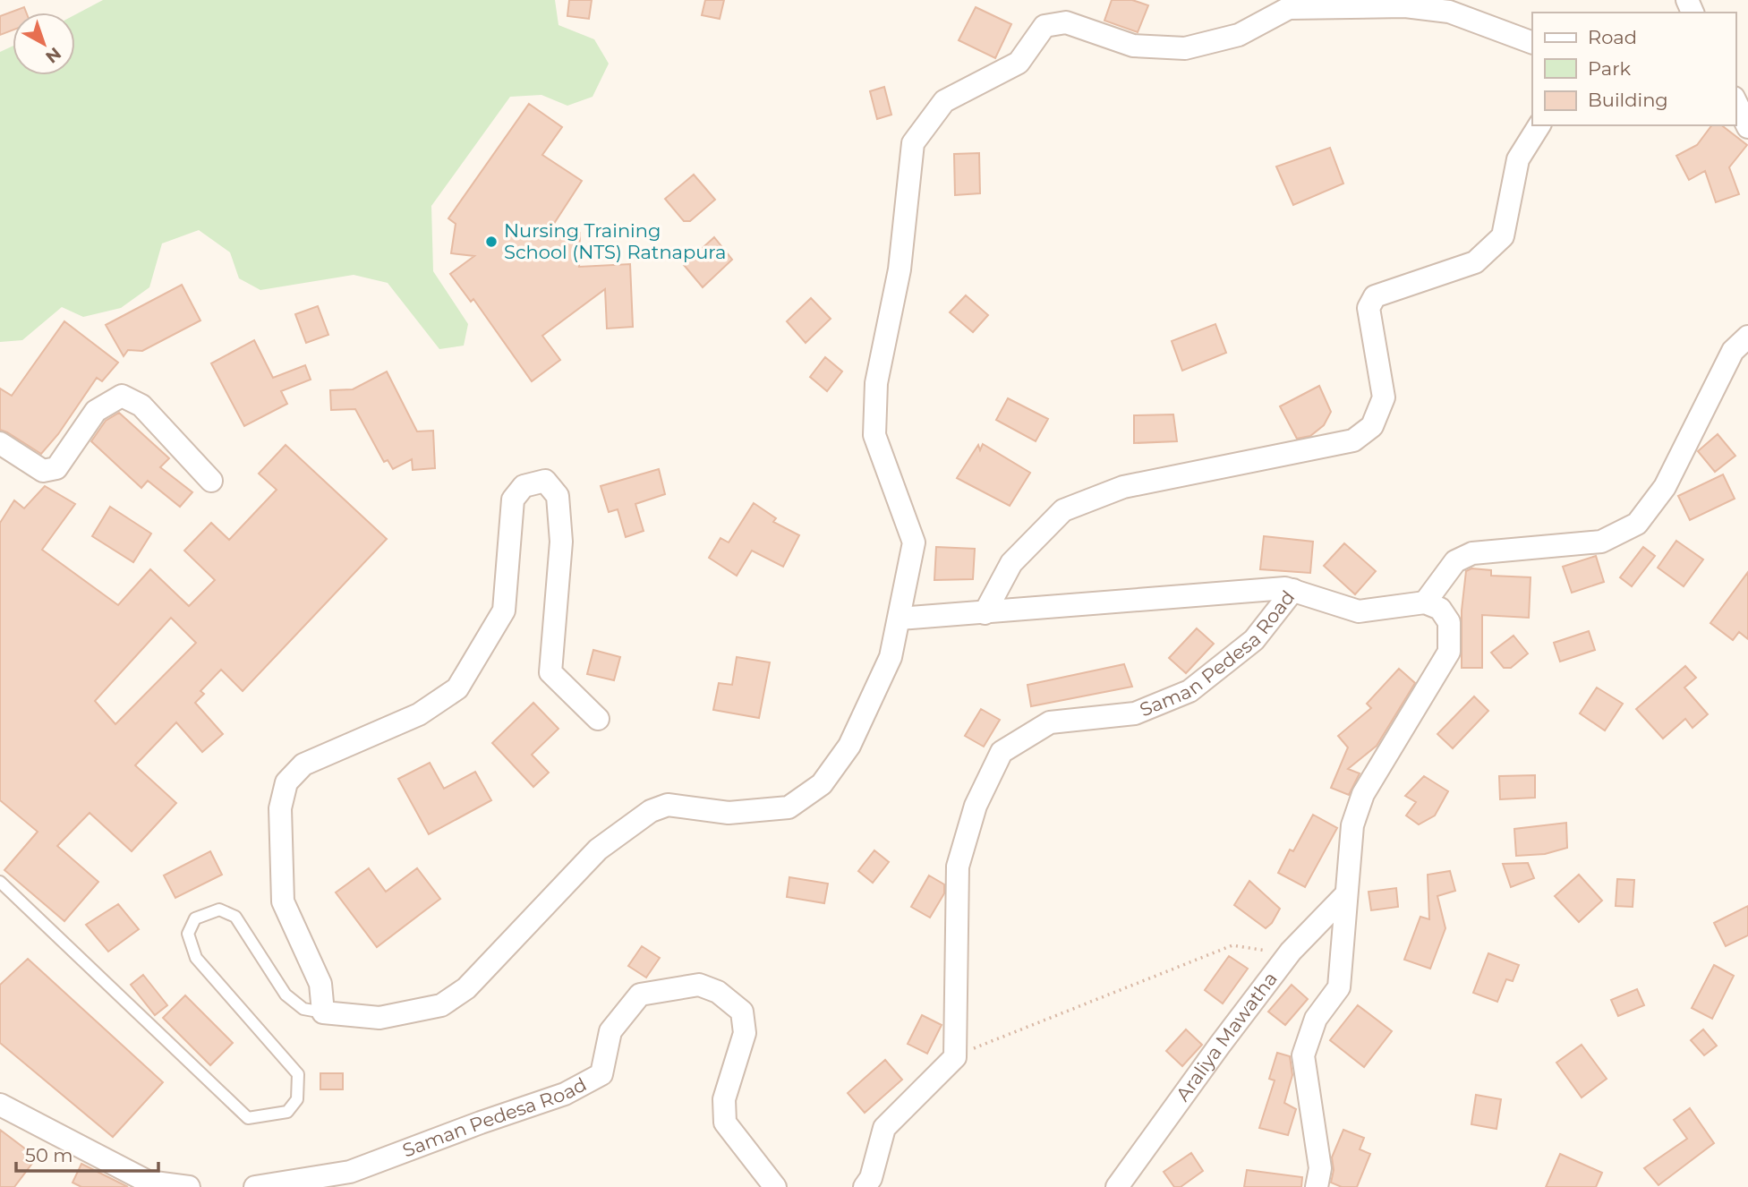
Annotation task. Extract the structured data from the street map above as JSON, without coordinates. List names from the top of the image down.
{
  "streets": {
    "street": ["Saman Pedesa Road", "Araliya Mawatha"]
  },
  "places": ["Nursing Training School (NTS) Ratnapura"],
  "legend": ["Road", "Park", "Building"],
  "scale_bar": "50 m",
  "north": "bottom right"
}
